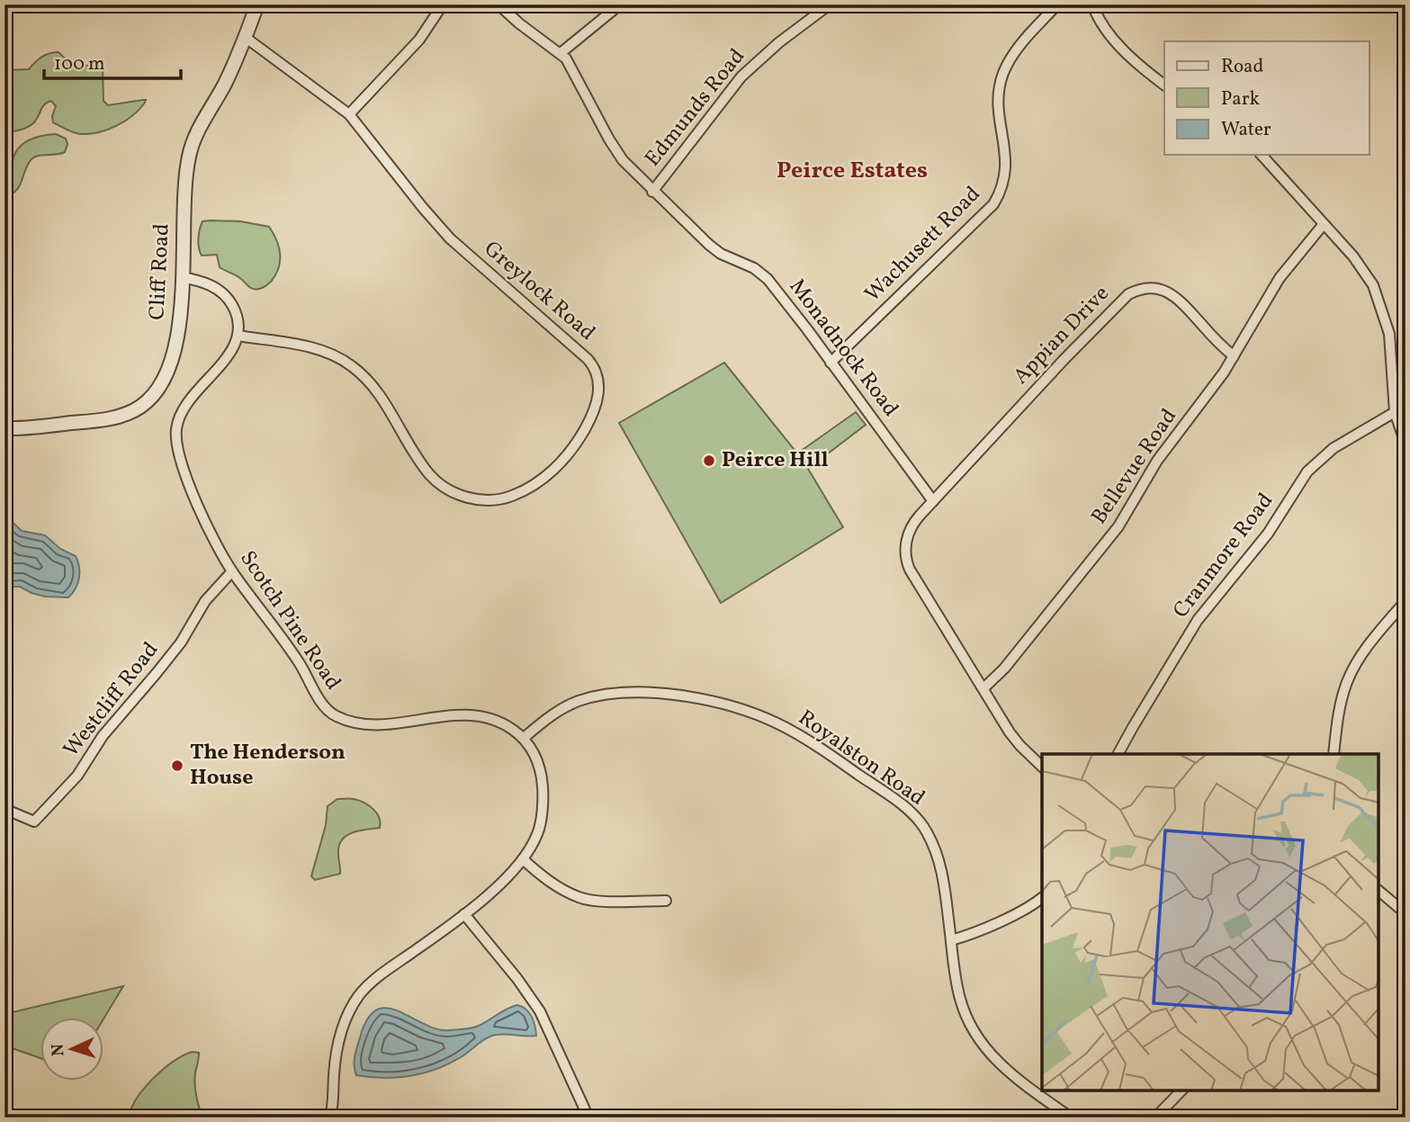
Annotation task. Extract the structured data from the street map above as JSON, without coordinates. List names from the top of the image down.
{
  "streets": {
    "street": [
      "Edmunds Road",
      "Wachusett Road",
      "Cliff Road",
      "Greylock Road",
      "Appian Drive",
      "Monadnock Road",
      "Bellevue Road",
      "Cranmore Road",
      "Scotch Pine Road",
      "Westcliff Road",
      "Royalston Road"
    ]
  },
  "crossings": [
    ["Edmunds Road", "Monadnock Road"],
    ["Wachusett Road", "Monadnock Road"],
    ["Cliff Road", "Greylock Road"],
    ["Greylock Road", "Scotch Pine Road"],
    ["Appian Drive", "Monadnock Road"],
    ["Appian Drive", "Bellevue Road"],
    ["Scotch Pine Road", "Westcliff Road"],
    ["Scotch Pine Road", "Royalston Road"]
  ],
  "districts": ["Peirce Estates"],
  "places": ["Peirce Hill", "The Henderson House"],
  "legend": ["Road", "Park", "Water"],
  "scale_bar": "100 m",
  "north": "left"
}
